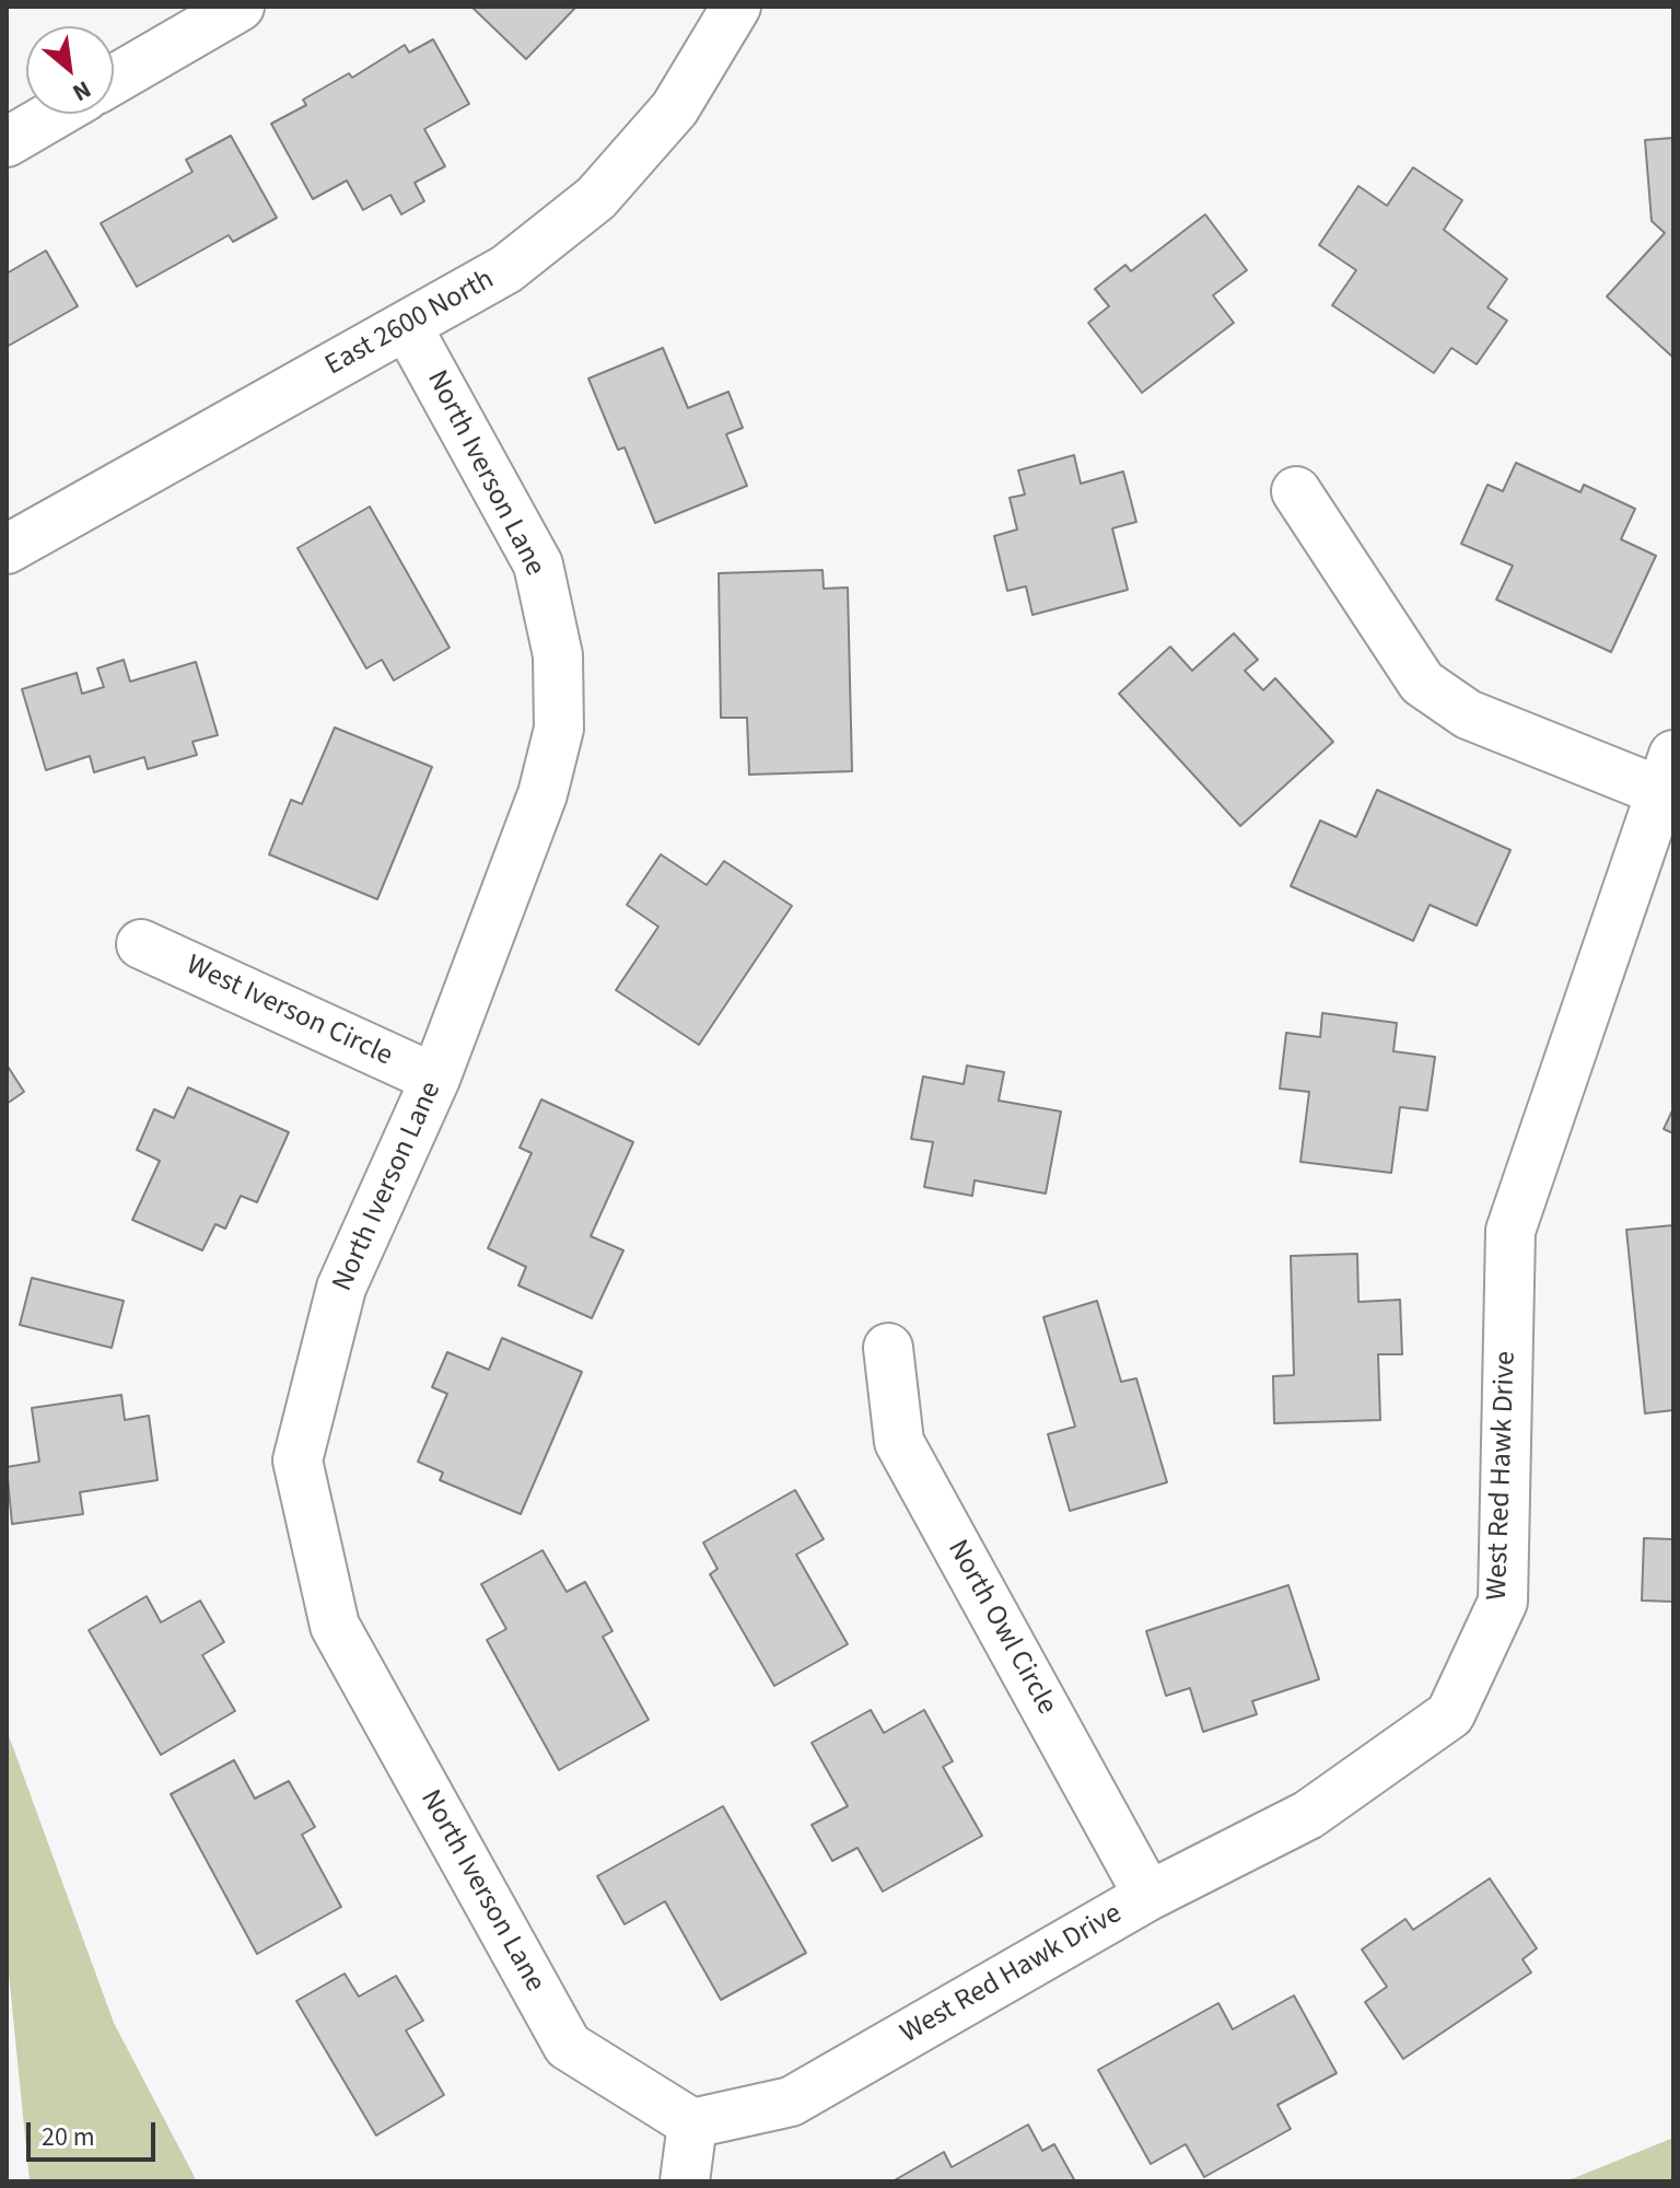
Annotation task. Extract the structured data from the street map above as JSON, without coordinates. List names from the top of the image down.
{
  "streets": {
    "street": [
      "East 2600 North",
      "North Iverson Lane",
      "West Iverson Circle",
      "West Red Hawk Drive",
      "North Owl Circle"
    ]
  },
  "crossings": [
    ["East 2600 North", "North Iverson Lane"],
    ["North Iverson Lane", "West Iverson Circle"],
    ["North Iverson Lane", "West Red Hawk Drive"],
    ["West Red Hawk Drive", "North Owl Circle"]
  ],
  "scale_bar": "20 m",
  "north": "bottom right"
}
